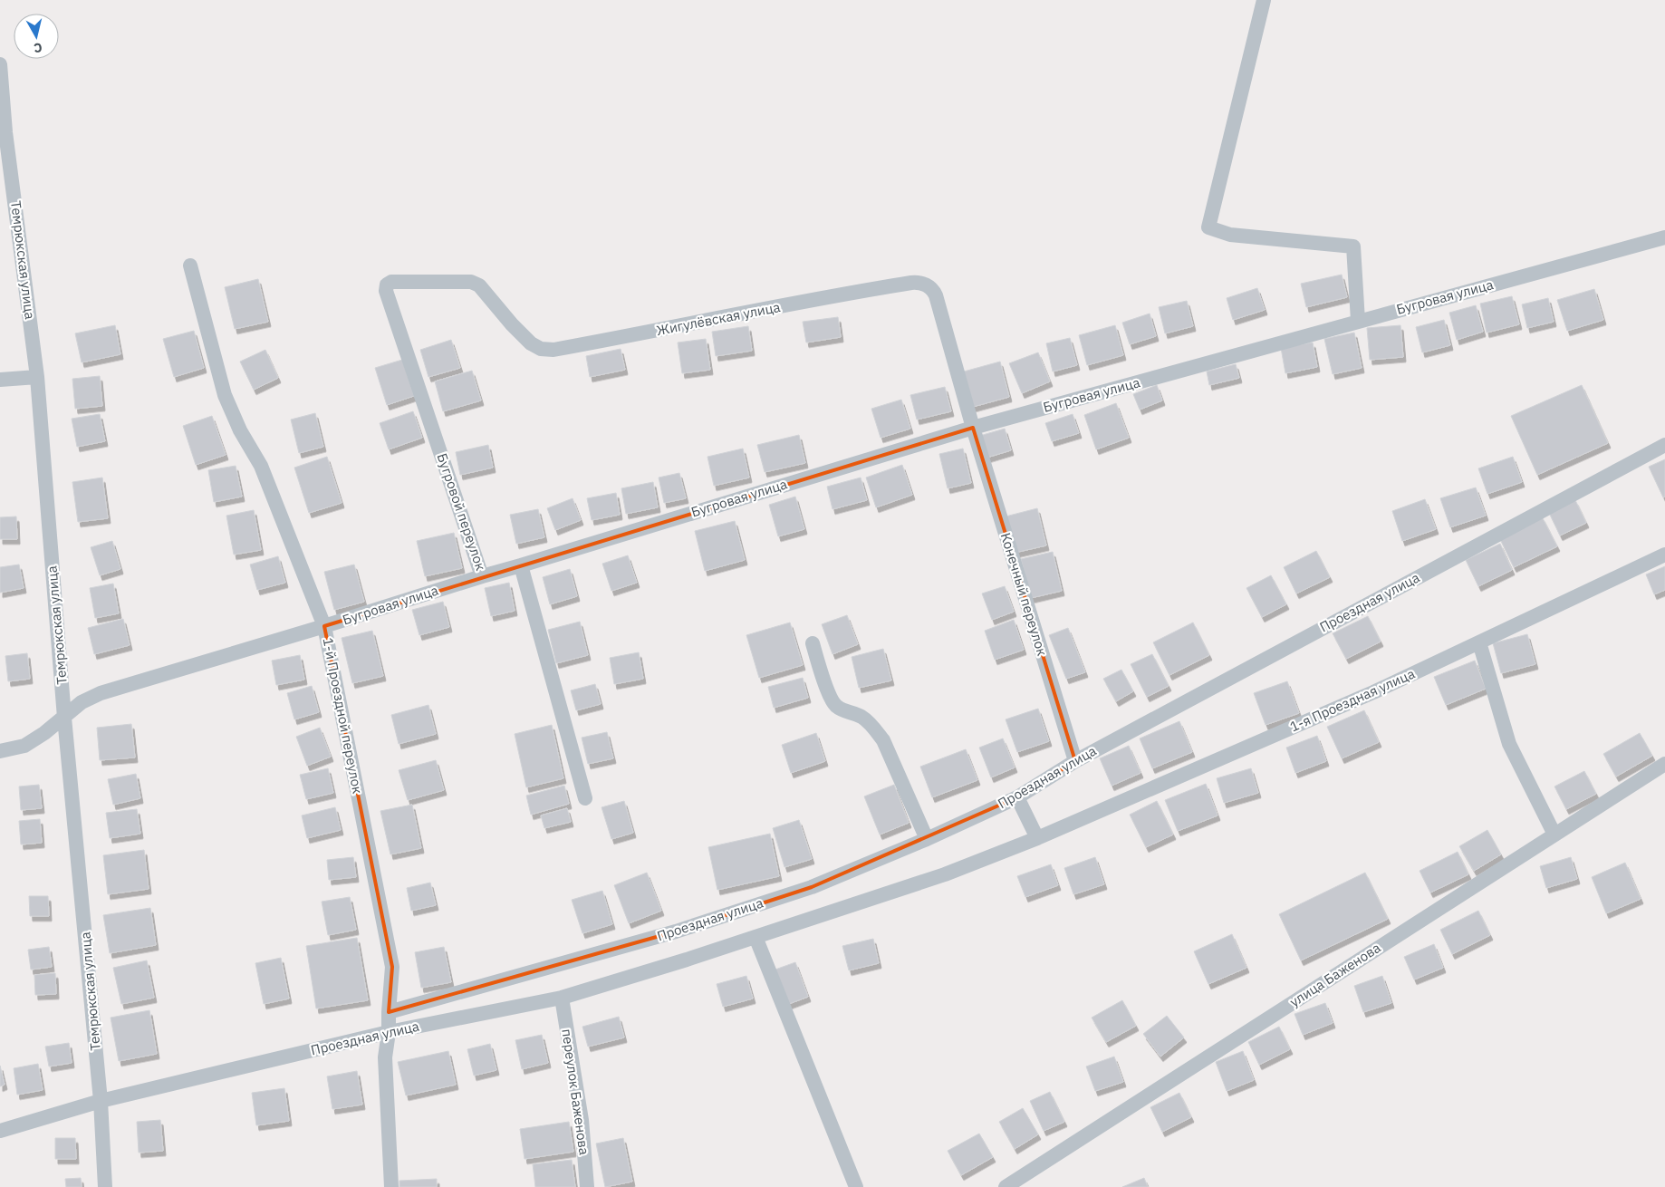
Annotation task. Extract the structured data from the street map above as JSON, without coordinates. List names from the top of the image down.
{
  "streets": {
    "street": [
      "Темрюкская улица",
      "Бугровая улица",
      "Жигулёвская улица",
      "Бугровой переулок",
      "Конечный переулок",
      "Проездная улица",
      "1-я Проездная улица",
      "1-й Проездной переулок",
      "улица Баженова",
      "переулок Баженова"
    ]
  },
  "crossings": [
    ["Темрюкская улица", "Бугровая улица"],
    ["Темрюкская улица", "Проездная улица"],
    ["Бугровая улица", "Жигулёвская улица"],
    ["Бугровая улица", "Бугровой переулок"],
    ["Бугровая улица", "Конечный переулок"],
    ["Бугровая улица", "1-й Проездной переулок"],
    ["Жигулёвская улица", "Бугровой переулок"],
    ["Жигулёвская улица", "Конечный переулок"],
    ["Конечный переулок", "Проездная улица"],
    ["Проездная улица", "1-я Проездная улица"],
    ["Проездная улица", "1-й Проездной переулок"],
    ["Проездная улица", "переулок Баженова"]
  ],
  "north": "bottom"
}
